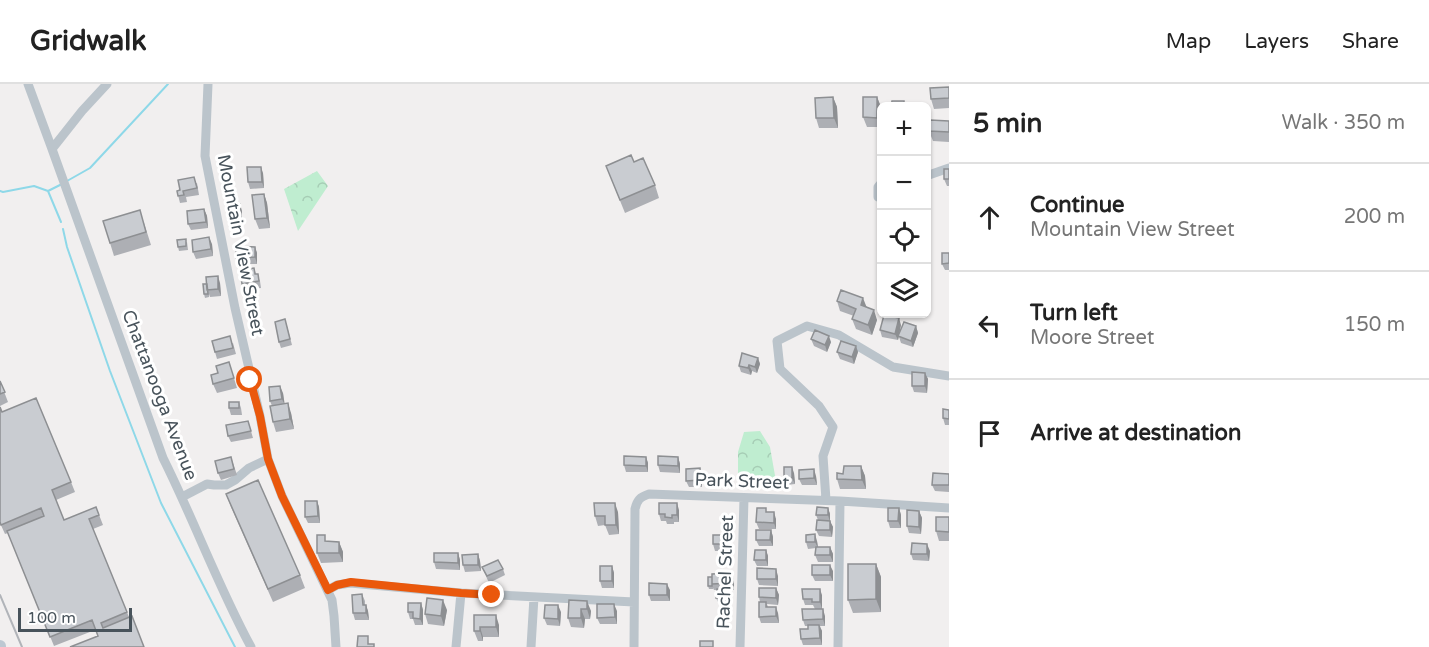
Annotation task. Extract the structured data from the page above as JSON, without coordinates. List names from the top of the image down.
{
  "streets": {
    "street": [
      "Mountain View Street",
      "Chattanooga Avenue",
      "Park Street",
      "Rachel Street"
    ]
  },
  "crossings": [
    ["Park Street", "Rachel Street"]
  ],
  "scale_bar": "100 m",
  "page": {
    "header": "Gridwalk",
    "nav": ["Map", "Layers", "Share"],
    "heading": ["5 min", "Walk · 350 m"],
    "map_buttons": ["+", "−"],
    "list": [
      ["Continue", "Mountain View Street", "200 m"],
      ["Turn left", "Moore Street", "150 m"],
      "Arrive at destination"
    ],
    "scale": "100 m"
  }
}
